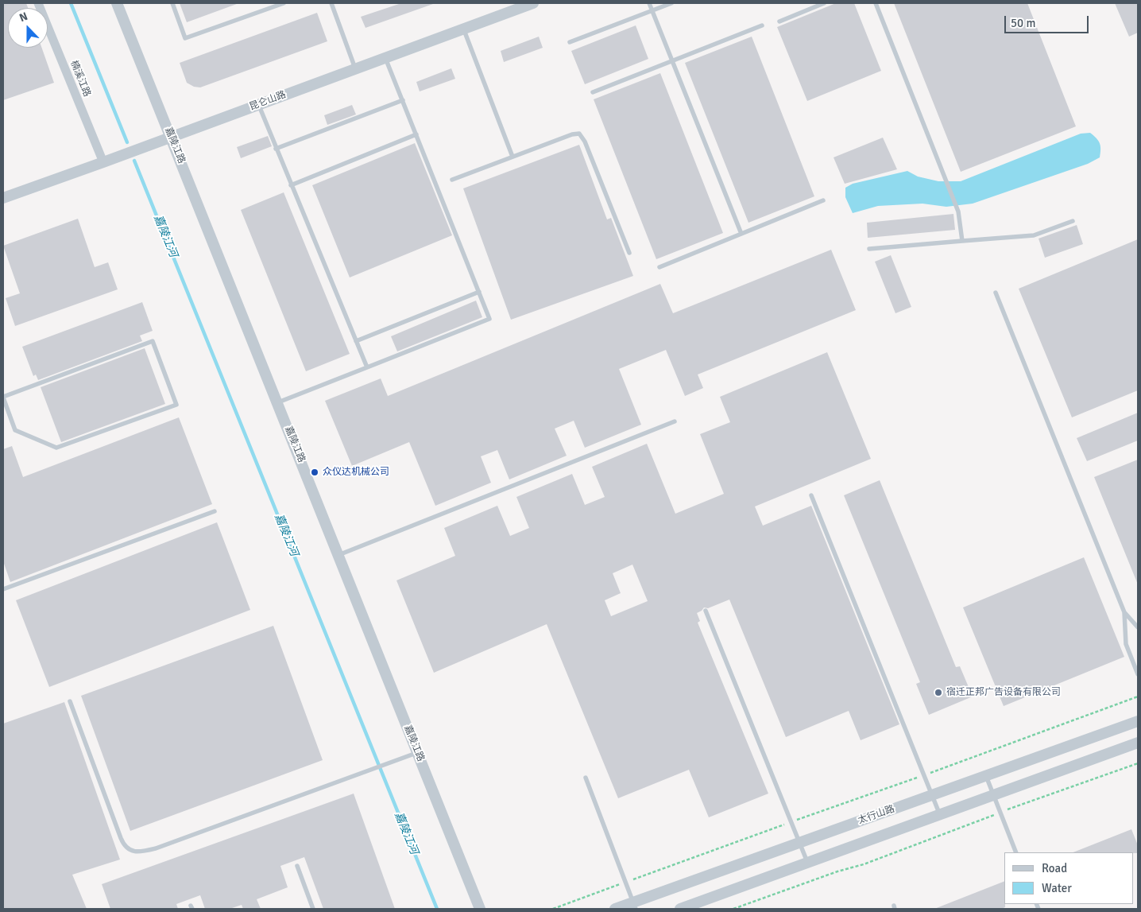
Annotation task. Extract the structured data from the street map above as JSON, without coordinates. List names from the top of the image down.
{
  "streets": {
    "street": [
      "楠溪江路",
      "昆仑山路",
      "嘉陵江路",
      "太行山路"
    ]
  },
  "crossings": [
    ["楠溪江路", "昆仑山路"],
    ["昆仑山路", "嘉陵江路"]
  ],
  "water": ["嘉陵江河"],
  "places": ["众仪达机械公司", "宿迁正邦广告设备有限公司"],
  "legend": ["Road", "Water"],
  "scale_bar": "50 m",
  "north": "top"
}
